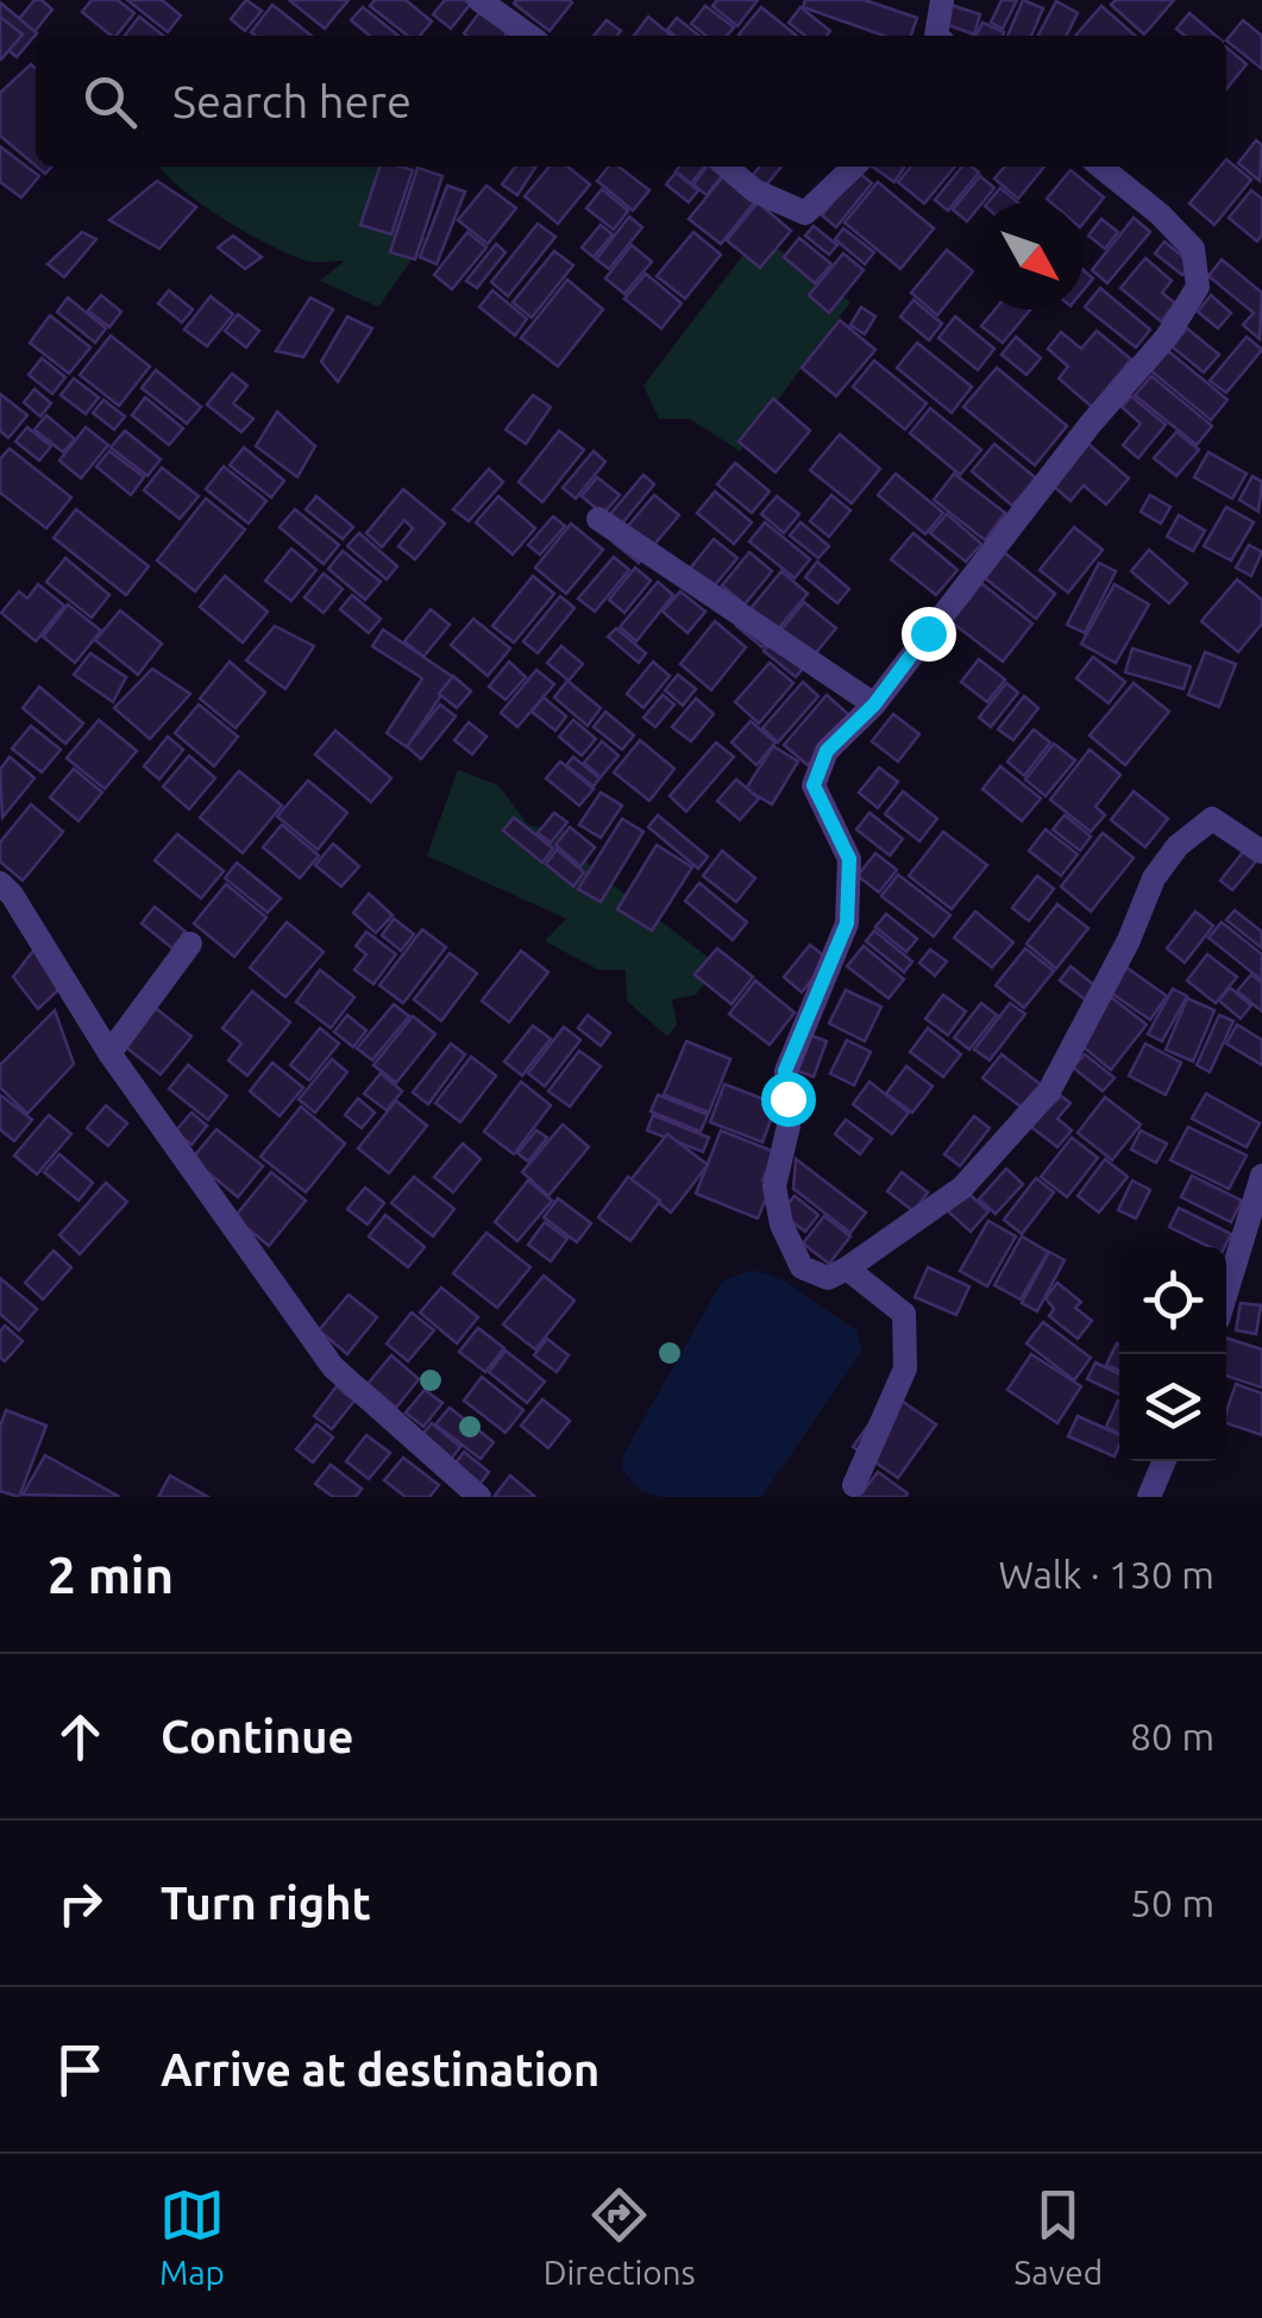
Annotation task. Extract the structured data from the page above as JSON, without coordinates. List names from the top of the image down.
{
  "north": "bottom right",
  "page": {
    "search": "Search here",
    "heading": ["2 min", "Walk · 130 m"],
    "list": [
      ["Continue", "80 m"],
      ["Turn right", "50 m"],
      "Arrive at destination"
    ],
    "nav": ["Map", "Directions", "Saved"]
  }
}
